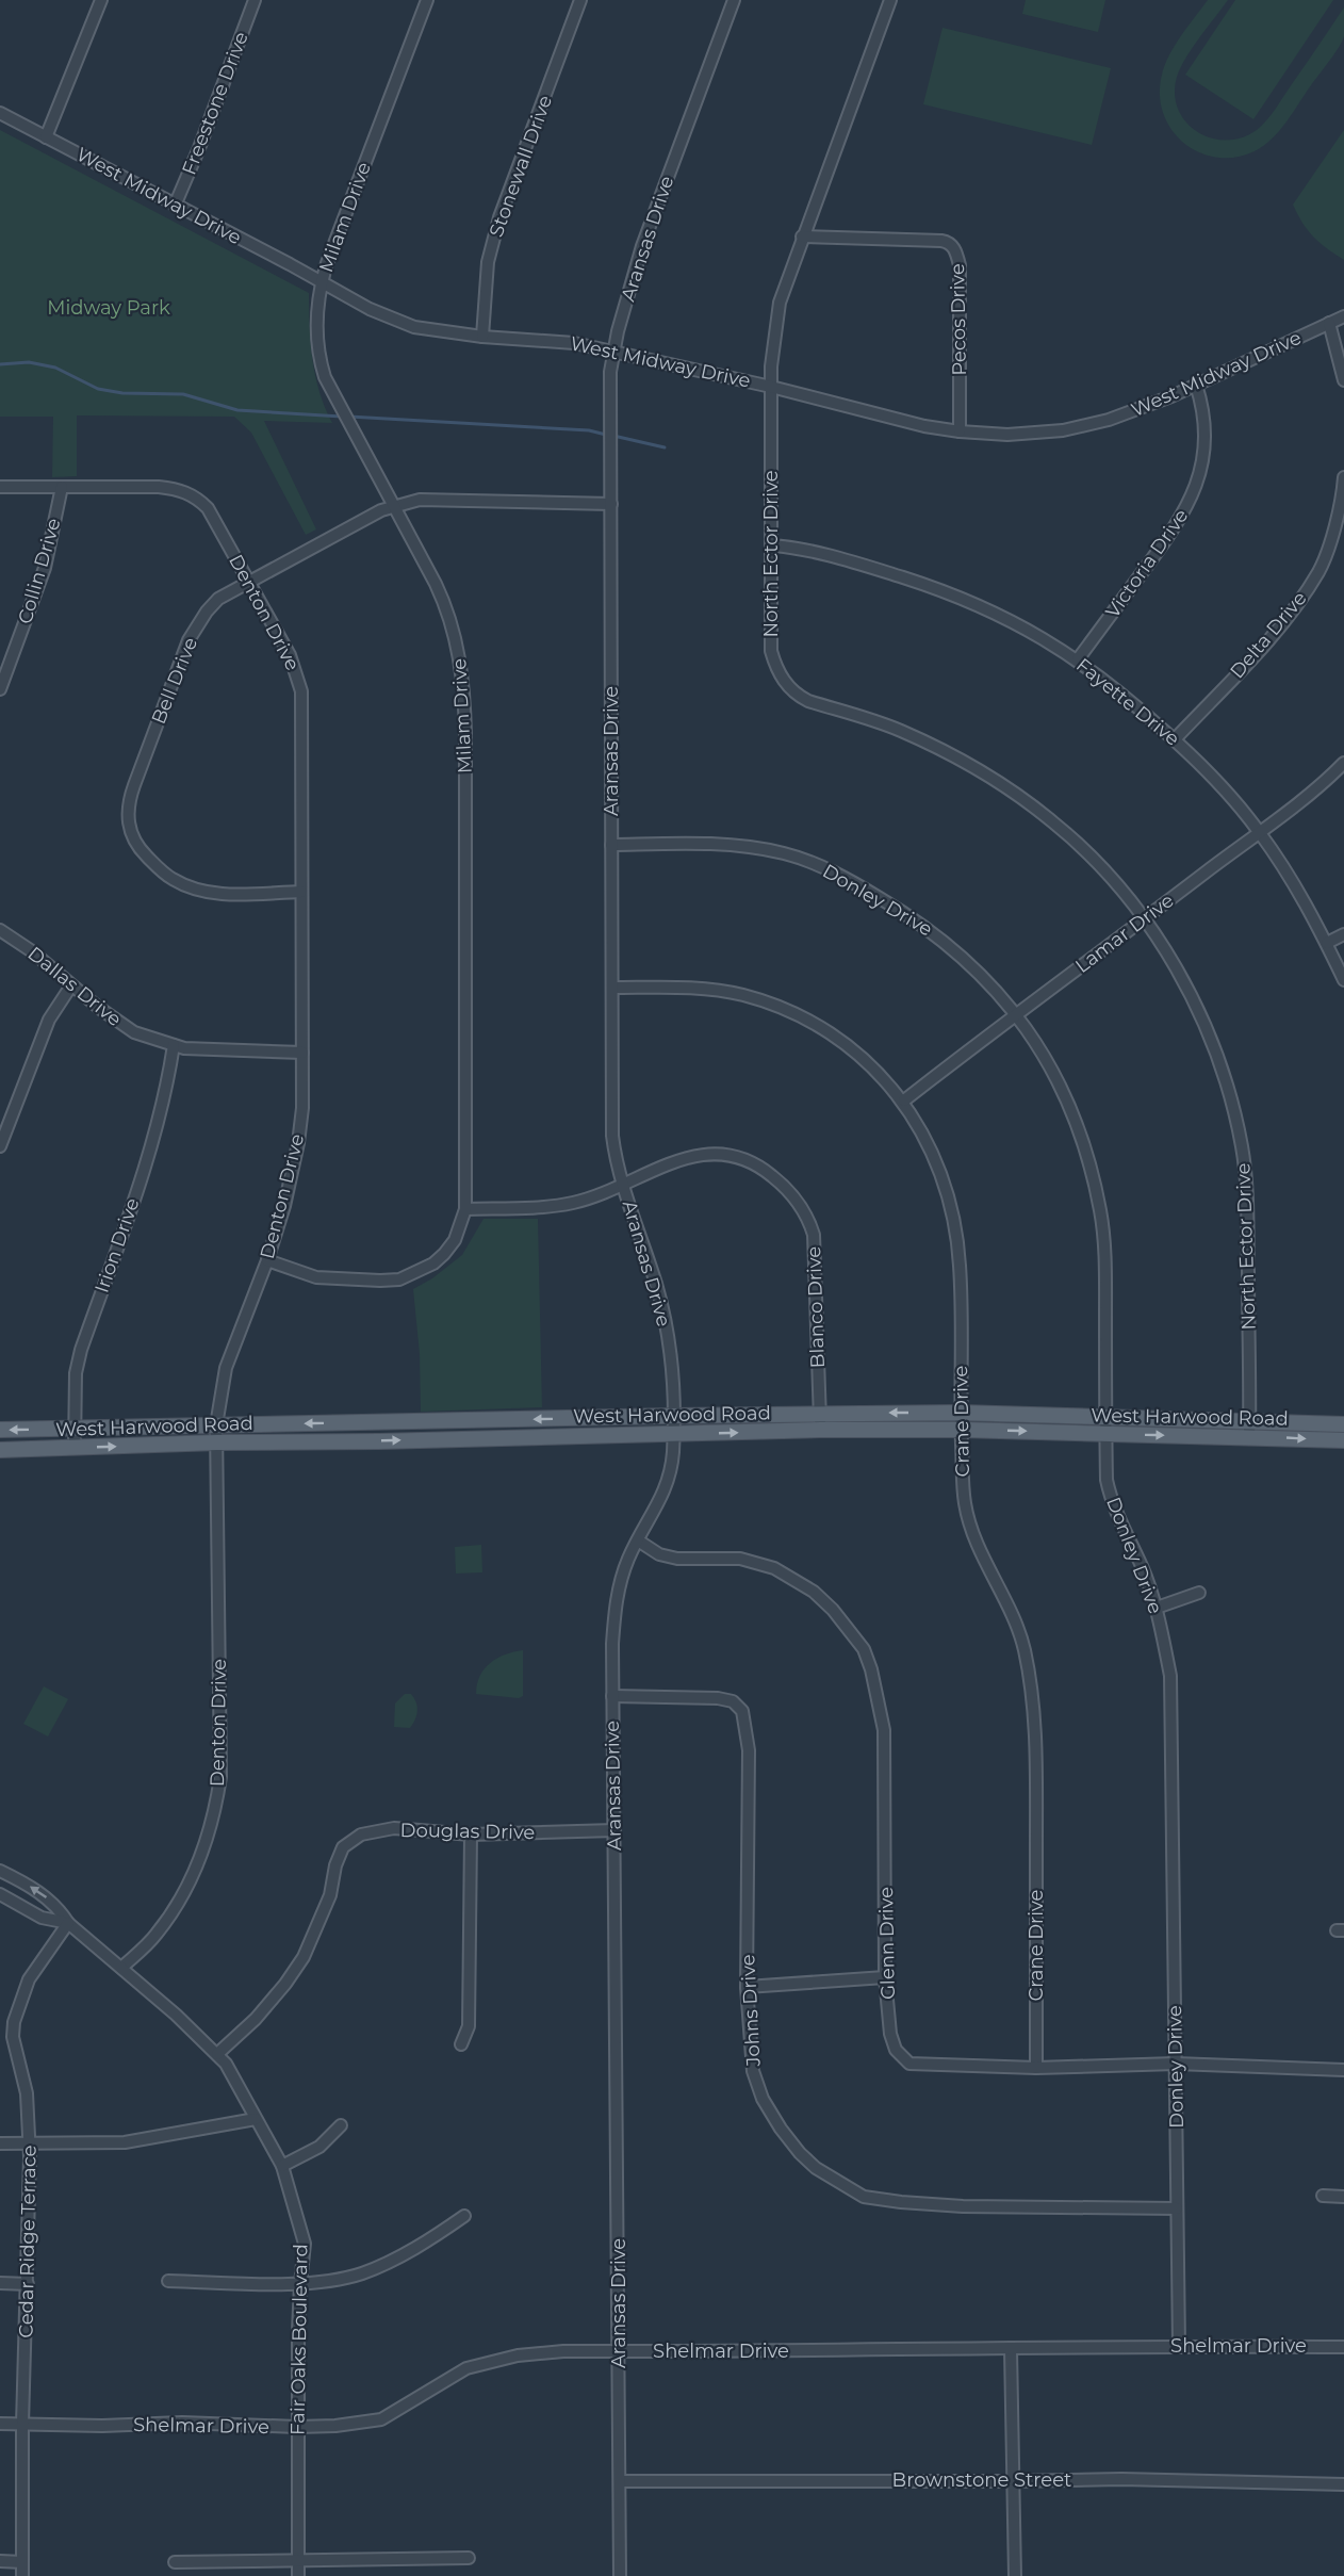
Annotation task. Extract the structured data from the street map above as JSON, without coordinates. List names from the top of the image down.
{
  "streets": {
    "main road": ["West Harwood Road"],
    "street": [
      "Freestone Drive",
      "Stonewall Drive",
      "West Midway Drive",
      "Milam Drive",
      "Aransas Drive",
      "Pecos Drive",
      "North Ector Drive",
      "Victoria Drive",
      "Collin Drive",
      "Denton Drive",
      "Delta Drive",
      "Bell Drive",
      "Fayette Drive",
      "Donley Drive",
      "Lamar Drive",
      "Dallas Drive",
      "Irion Drive",
      "Blanco Drive",
      "Crane Drive",
      "Douglas Drive",
      "Glenn Drive",
      "Johns Drive",
      "Cedar Ridge Terrace",
      "Fair Oaks Boulevard",
      "Shelmar Drive",
      "Brownstone Street"
    ]
  },
  "crossings": [
    ["Freestone Drive", "West Midway Drive"],
    ["Stonewall Drive", "West Midway Drive"],
    ["West Midway Drive", "Milam Drive"],
    ["West Midway Drive", "Aransas Drive"],
    ["West Midway Drive", "Pecos Drive"],
    ["West Midway Drive", "North Ector Drive"],
    ["West Midway Drive", "Victoria Drive"],
    ["Milam Drive", "Denton Drive"],
    ["Milam Drive", "Bell Drive"],
    ["Milam Drive", "Blanco Drive"],
    ["Aransas Drive", "Bell Drive"],
    ["Aransas Drive", "Donley Drive"],
    ["Aransas Drive", "Blanco Drive"],
    ["Aransas Drive", "West Harwood Road"],
    ["Aransas Drive", "Crane Drive"],
    ["Aransas Drive", "Douglas Drive"],
    ["Aransas Drive", "Glenn Drive"],
    ["Aransas Drive", "Johns Drive"],
    ["Aransas Drive", "Shelmar Drive"],
    ["Aransas Drive", "Brownstone Street"],
    ["Pecos Drive", "North Ector Drive"],
    ["North Ector Drive", "Fayette Drive"],
    ["North Ector Drive", "Lamar Drive"],
    ["North Ector Drive", "West Harwood Road"],
    ["Victoria Drive", "Fayette Drive"],
    ["Collin Drive", "Denton Drive"],
    ["Denton Drive", "Bell Drive"],
    ["Denton Drive", "Dallas Drive"],
    ["Denton Drive", "West Harwood Road"],
    ["Denton Drive", "Fair Oaks Boulevard"],
    ["Delta Drive", "Fayette Drive"],
    ["Fayette Drive", "Lamar Drive"],
    ["Donley Drive", "Lamar Drive"],
    ["Donley Drive", "West Harwood Road"],
    ["Donley Drive", "Glenn Drive"],
    ["Donley Drive", "Johns Drive"],
    ["Donley Drive", "Shelmar Drive"],
    ["Lamar Drive", "Crane Drive"],
    ["Dallas Drive", "Irion Drive"],
    ["Irion Drive", "West Harwood Road"],
    ["Blanco Drive", "West Harwood Road"],
    ["West Harwood Road", "Crane Drive"],
    ["Crane Drive", "Glenn Drive"],
    ["Douglas Drive", "Fair Oaks Boulevard"],
    ["Cedar Ridge Terrace", "Fair Oaks Boulevard"],
    ["Cedar Ridge Terrace", "Shelmar Drive"],
    ["Fair Oaks Boulevard", "Shelmar Drive"]
  ],
  "parks": ["Midway Park"]
}
